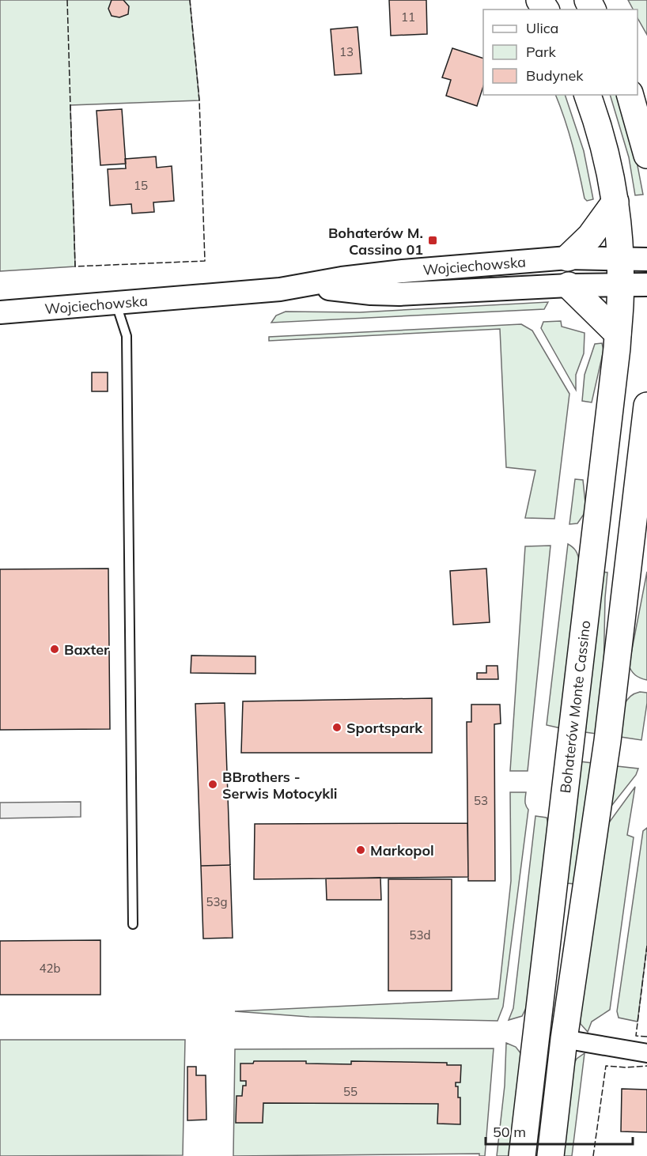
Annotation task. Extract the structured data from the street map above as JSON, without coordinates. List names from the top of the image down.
{
  "streets": {
    "main road": ["Bohaterów Monte Cassino"],
    "street": ["Wojciechowska"]
  },
  "crossings": [
    ["Wojciechowska", "Bohaterów Monte Cassino"]
  ],
  "places": {
    "transit": ["Bohaterów M. Cassino 01"],
    "other": [
      "Baxter",
      "Sportspark",
      "BBrothers - Serwis Motocykli",
      "Markopol"
    ]
  },
  "house_numbers": [
    "11",
    "13",
    "15",
    "53",
    "53g",
    "53d",
    "42b",
    "55"
  ],
  "legend": ["Ulica", "Park", "Budynek"],
  "scale_bar": "50 m"
}
